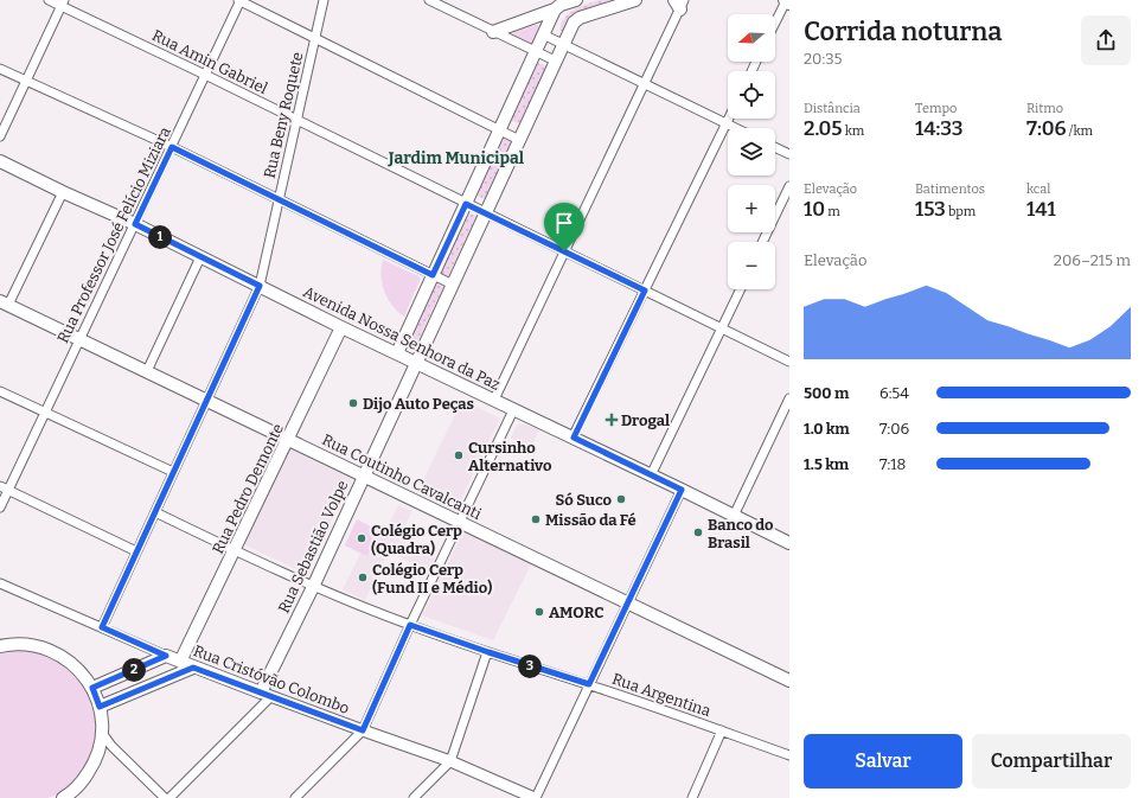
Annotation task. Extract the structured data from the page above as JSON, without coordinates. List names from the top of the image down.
{
  "streets": {
    "main road": [
      "Avenida Nossa Senhora da Paz",
      "Rua Coutinho Cavalcanti",
      "Rua Pedro Demonte",
      "Rua Sebastião Volpe",
      "Rua Cristóvão Colombo"
    ],
    "street": [
      "Rua Amin Gabriel",
      "Rua Beny Roquete",
      "Rua Professor José Felício Miziara",
      "Rua Argentina"
    ]
  },
  "crossings": [
    ["Rua Amin Gabriel", "Rua Beny Roquete"],
    ["Rua Amin Gabriel", "Rua Professor José Felício Miziara"],
    ["Rua Amin Gabriel", "Rua Sebastião Volpe"],
    ["Rua Beny Roquete", "Avenida Nossa Senhora da Paz"],
    ["Rua Beny Roquete", "Rua Coutinho Cavalcanti"],
    ["Rua Beny Roquete", "Rua Cristóvão Colombo"],
    ["Rua Beny Roquete", "Rua Argentina"],
    ["Rua Professor José Felício Miziara", "Avenida Nossa Senhora da Paz"],
    ["Rua Professor José Felício Miziara", "Rua Coutinho Cavalcanti"],
    ["Avenida Nossa Senhora da Paz", "Rua Pedro Demonte"],
    ["Avenida Nossa Senhora da Paz", "Rua Sebastião Volpe"],
    ["Rua Coutinho Cavalcanti", "Rua Pedro Demonte"],
    ["Rua Coutinho Cavalcanti", "Rua Sebastião Volpe"],
    ["Rua Pedro Demonte", "Rua Cristóvão Colombo"],
    ["Rua Pedro Demonte", "Rua Argentina"],
    ["Rua Sebastião Volpe", "Rua Cristóvão Colombo"],
    ["Rua Sebastião Volpe", "Rua Argentina"]
  ],
  "districts": ["Jardim Municipal"],
  "places": {
    "other": [
      "Dijo Auto Peças",
      "Cursinho Alternativo",
      "Só Suco",
      "Missão da Fé",
      "Banco do Brasil",
      "Colégio Cerp (Quadra)",
      "Colégio Cerp (Fund II e Médio)",
      "AMORC"
    ],
    "health": ["Drogal"]
  },
  "north": "left",
  "page": {
    "heading": ["Corrida noturna", "20:35"],
    "map_buttons": ["+", "−"],
    "stats": [
      ["Distância", "2.05 km"],
      ["Tempo", "14:33"],
      ["Ritmo", "7:06 /km"],
      ["Elevação", "10 m"],
      ["Batimentos", "153 bpm"],
      ["kcal", "141"]
    ],
    "pins": ["1", "3", "2"],
    "chart": ["Elevação", "206–215 m"],
    "list": [
      {
        "name": "500 m",
        "note": "6:54"
      },
      {
        "name": "1.0 km",
        "note": "7:06"
      },
      {
        "name": "1.5 km",
        "note": "7:18"
      }
    ],
    "buttons": ["Salvar", "Compartilhar"]
  }
}
